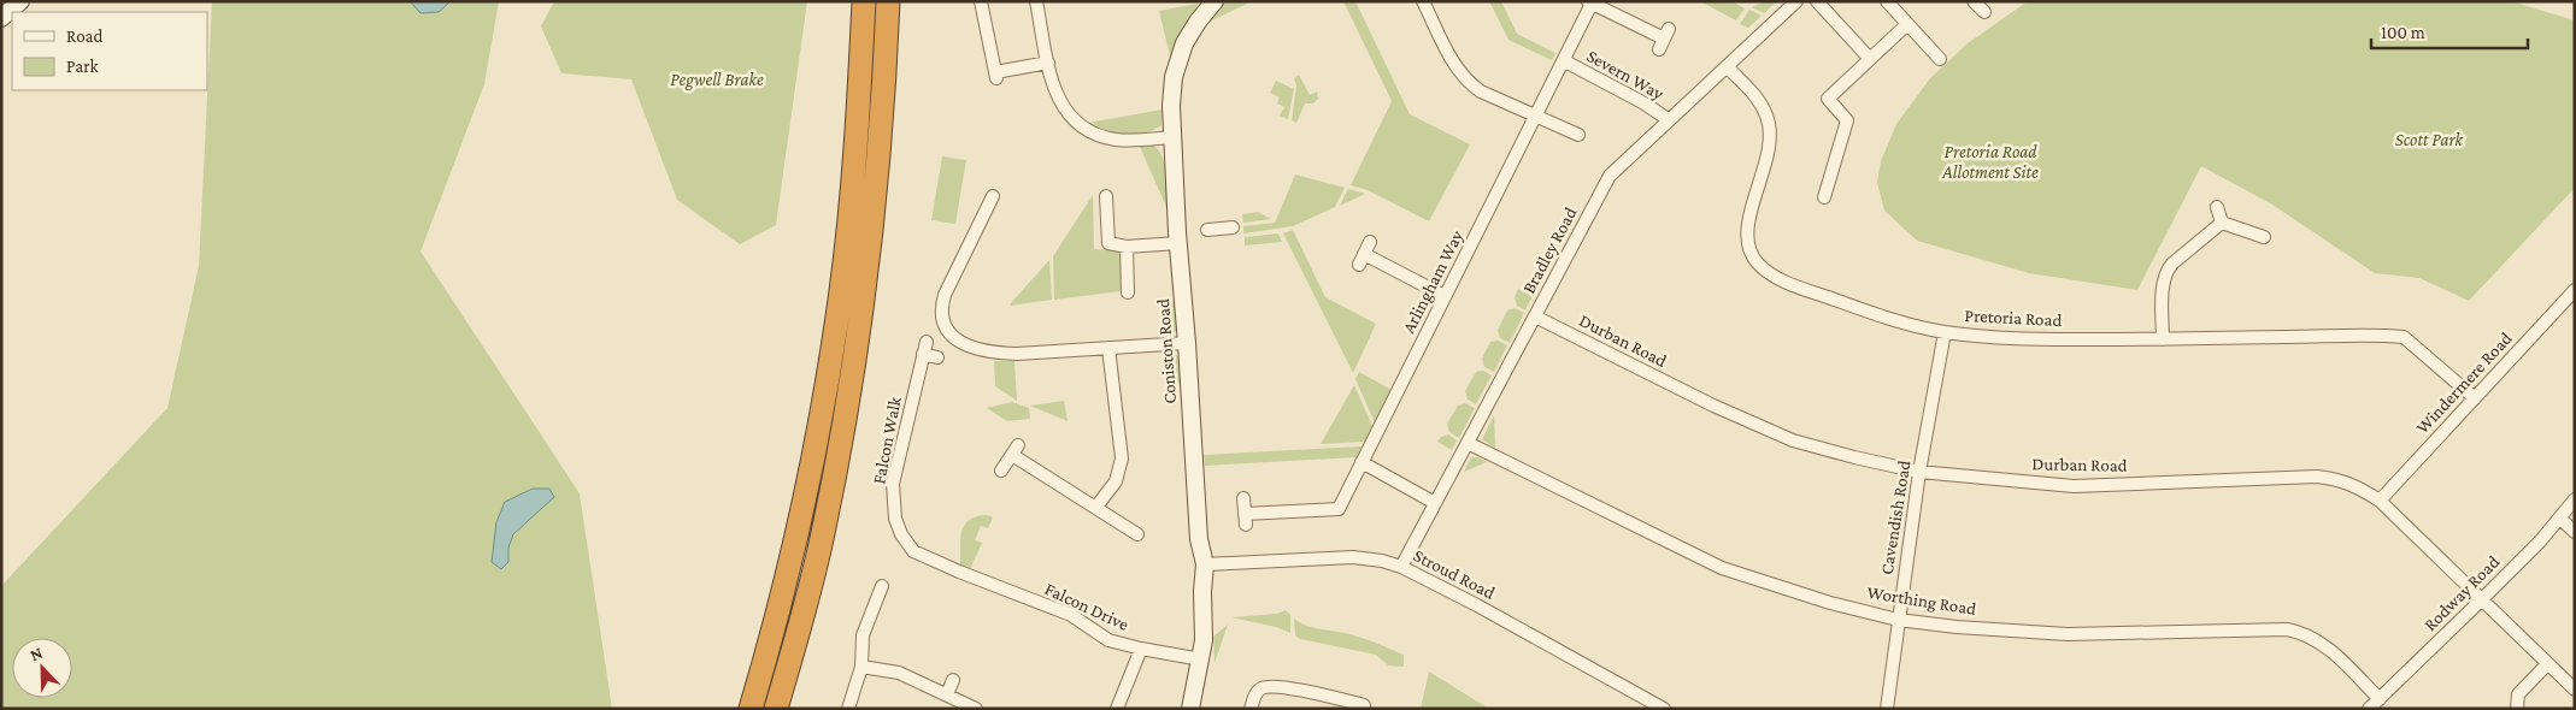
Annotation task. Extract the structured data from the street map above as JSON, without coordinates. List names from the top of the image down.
{
  "streets": {
    "street": [
      "Severn Way",
      "Bradley Road",
      "Arlingham Way",
      "Pretoria Road",
      "Durban Road",
      "Coniston Road",
      "Windermere Road",
      "Falcon Walk",
      "Cavendish Road",
      "Stroud Road",
      "Rodway Road",
      "Worthing Road",
      "Falcon Drive"
    ]
  },
  "crossings": [
    ["Severn Way", "Bradley Road"],
    ["Severn Way", "Arlingham Way"],
    ["Bradley Road", "Pretoria Road"],
    ["Bradley Road", "Durban Road"],
    ["Bradley Road", "Stroud Road"],
    ["Bradley Road", "Worthing Road"],
    ["Pretoria Road", "Windermere Road"],
    ["Pretoria Road", "Cavendish Road"],
    ["Durban Road", "Windermere Road"],
    ["Durban Road", "Cavendish Road"],
    ["Durban Road", "Rodway Road"],
    ["Coniston Road", "Stroud Road"],
    ["Coniston Road", "Falcon Drive"],
    ["Falcon Walk", "Falcon Drive"],
    ["Cavendish Road", "Worthing Road"],
    ["Rodway Road", "Worthing Road"]
  ],
  "parks": ["Pegwell Brake", "Scott Park", "Pretoria Road Allotment Site"],
  "legend": ["Road", "Park"],
  "scale_bar": "100 m",
  "north": "top left"
}
